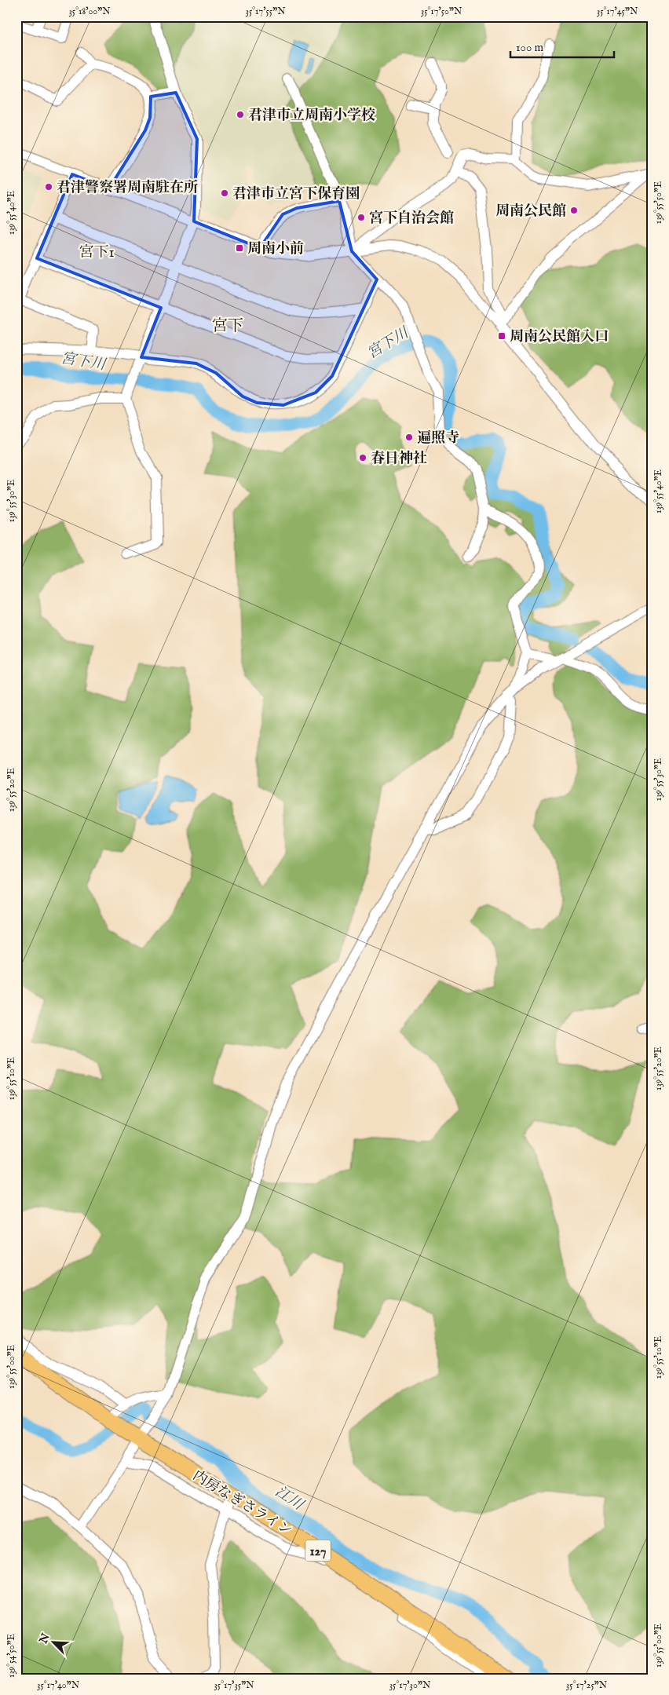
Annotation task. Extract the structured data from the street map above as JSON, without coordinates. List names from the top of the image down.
{
  "streets": {
    "highway": ["内房なぎさライン", "127"]
  },
  "districts": ["宮下1", "宮下"],
  "water": ["宮下川", "江川"],
  "places": {
    "other": [
      "君津市立周南小学校",
      "君津警察署周南駐在所",
      "君津市立宮下保育園",
      "周南公民館",
      "宮下自治会館",
      "遍照寺",
      "春日神社"
    ],
    "transit": ["周南小前", "周南公民館入口"]
  },
  "scale_bar": "100 m",
  "north": "top left",
  "coordinates": [
    "35°18'00\"N",
    "35°17'55\"N",
    "35°17'50\"N",
    "35°17'45\"N",
    "139°55'50\"E",
    "139°55'40\"E",
    "139°55'30\"E",
    "139°55'20\"E",
    "139°55'10\"E",
    "139°55'00\"E",
    "139°54'50\"E",
    "35°17'40\"N",
    "35°17'35\"N",
    "35°17'30\"N",
    "35°17'25\"N"
  ]
}
